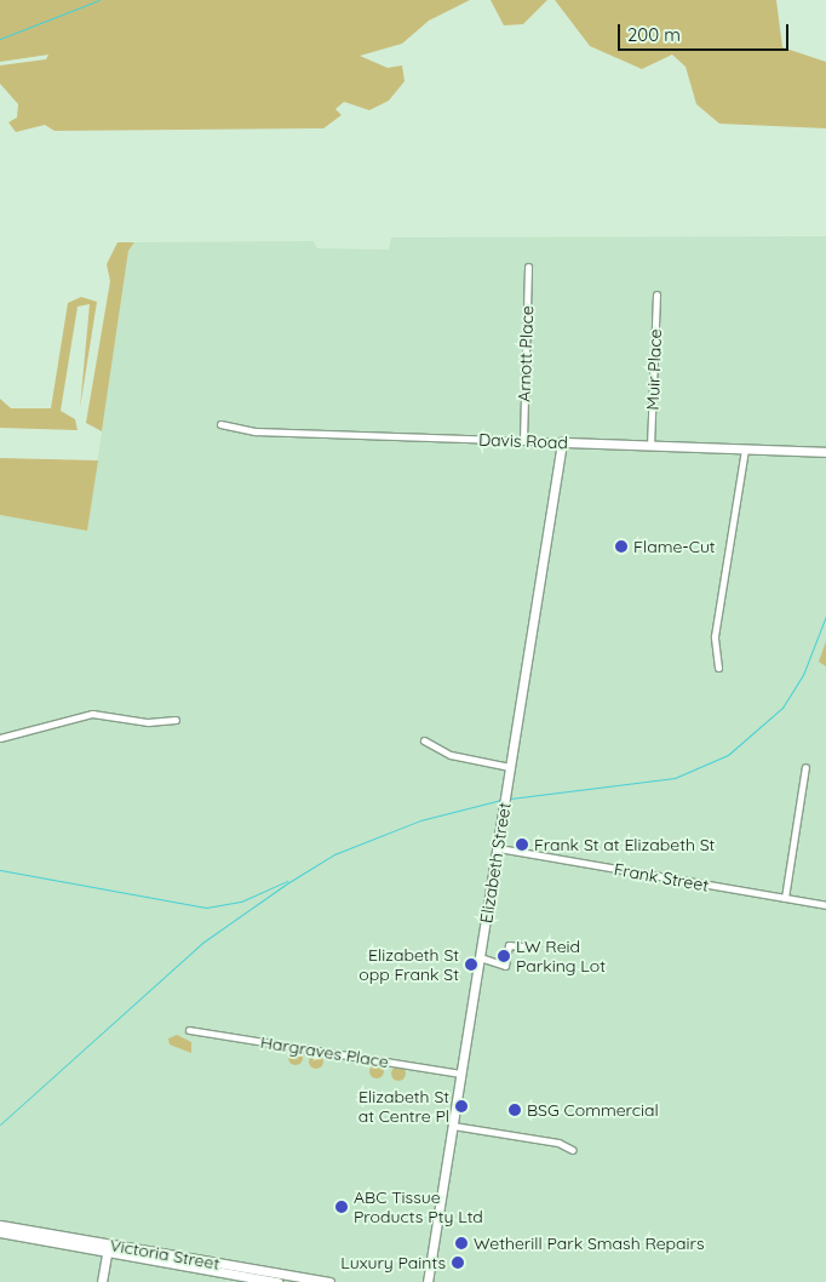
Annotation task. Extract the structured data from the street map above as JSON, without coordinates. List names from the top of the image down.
{
  "streets": {
    "street": [
      "Arnott Place",
      "Muir Place",
      "Davis Road",
      "Elizabeth Street",
      "Frank Street",
      "Hargraves Place",
      "Victoria Street"
    ]
  },
  "crossings": [
    ["Arnott Place", "Davis Road"],
    ["Muir Place", "Davis Road"],
    ["Davis Road", "Elizabeth Street"],
    ["Elizabeth Street", "Frank Street"],
    ["Elizabeth Street", "Hargraves Place"]
  ],
  "places": [
    "Flame-Cut",
    "Frank St at Elizabeth St",
    "LW Reid Parking Lot",
    "Elizabeth St opp Frank St",
    "Elizabeth St at Centre Pl",
    "BSG Commercial",
    "ABC Tissue Products Pty Ltd",
    "Wetherill Park Smash Repairs",
    "Luxury Paints"
  ],
  "scale_bar": "200 m"
}
